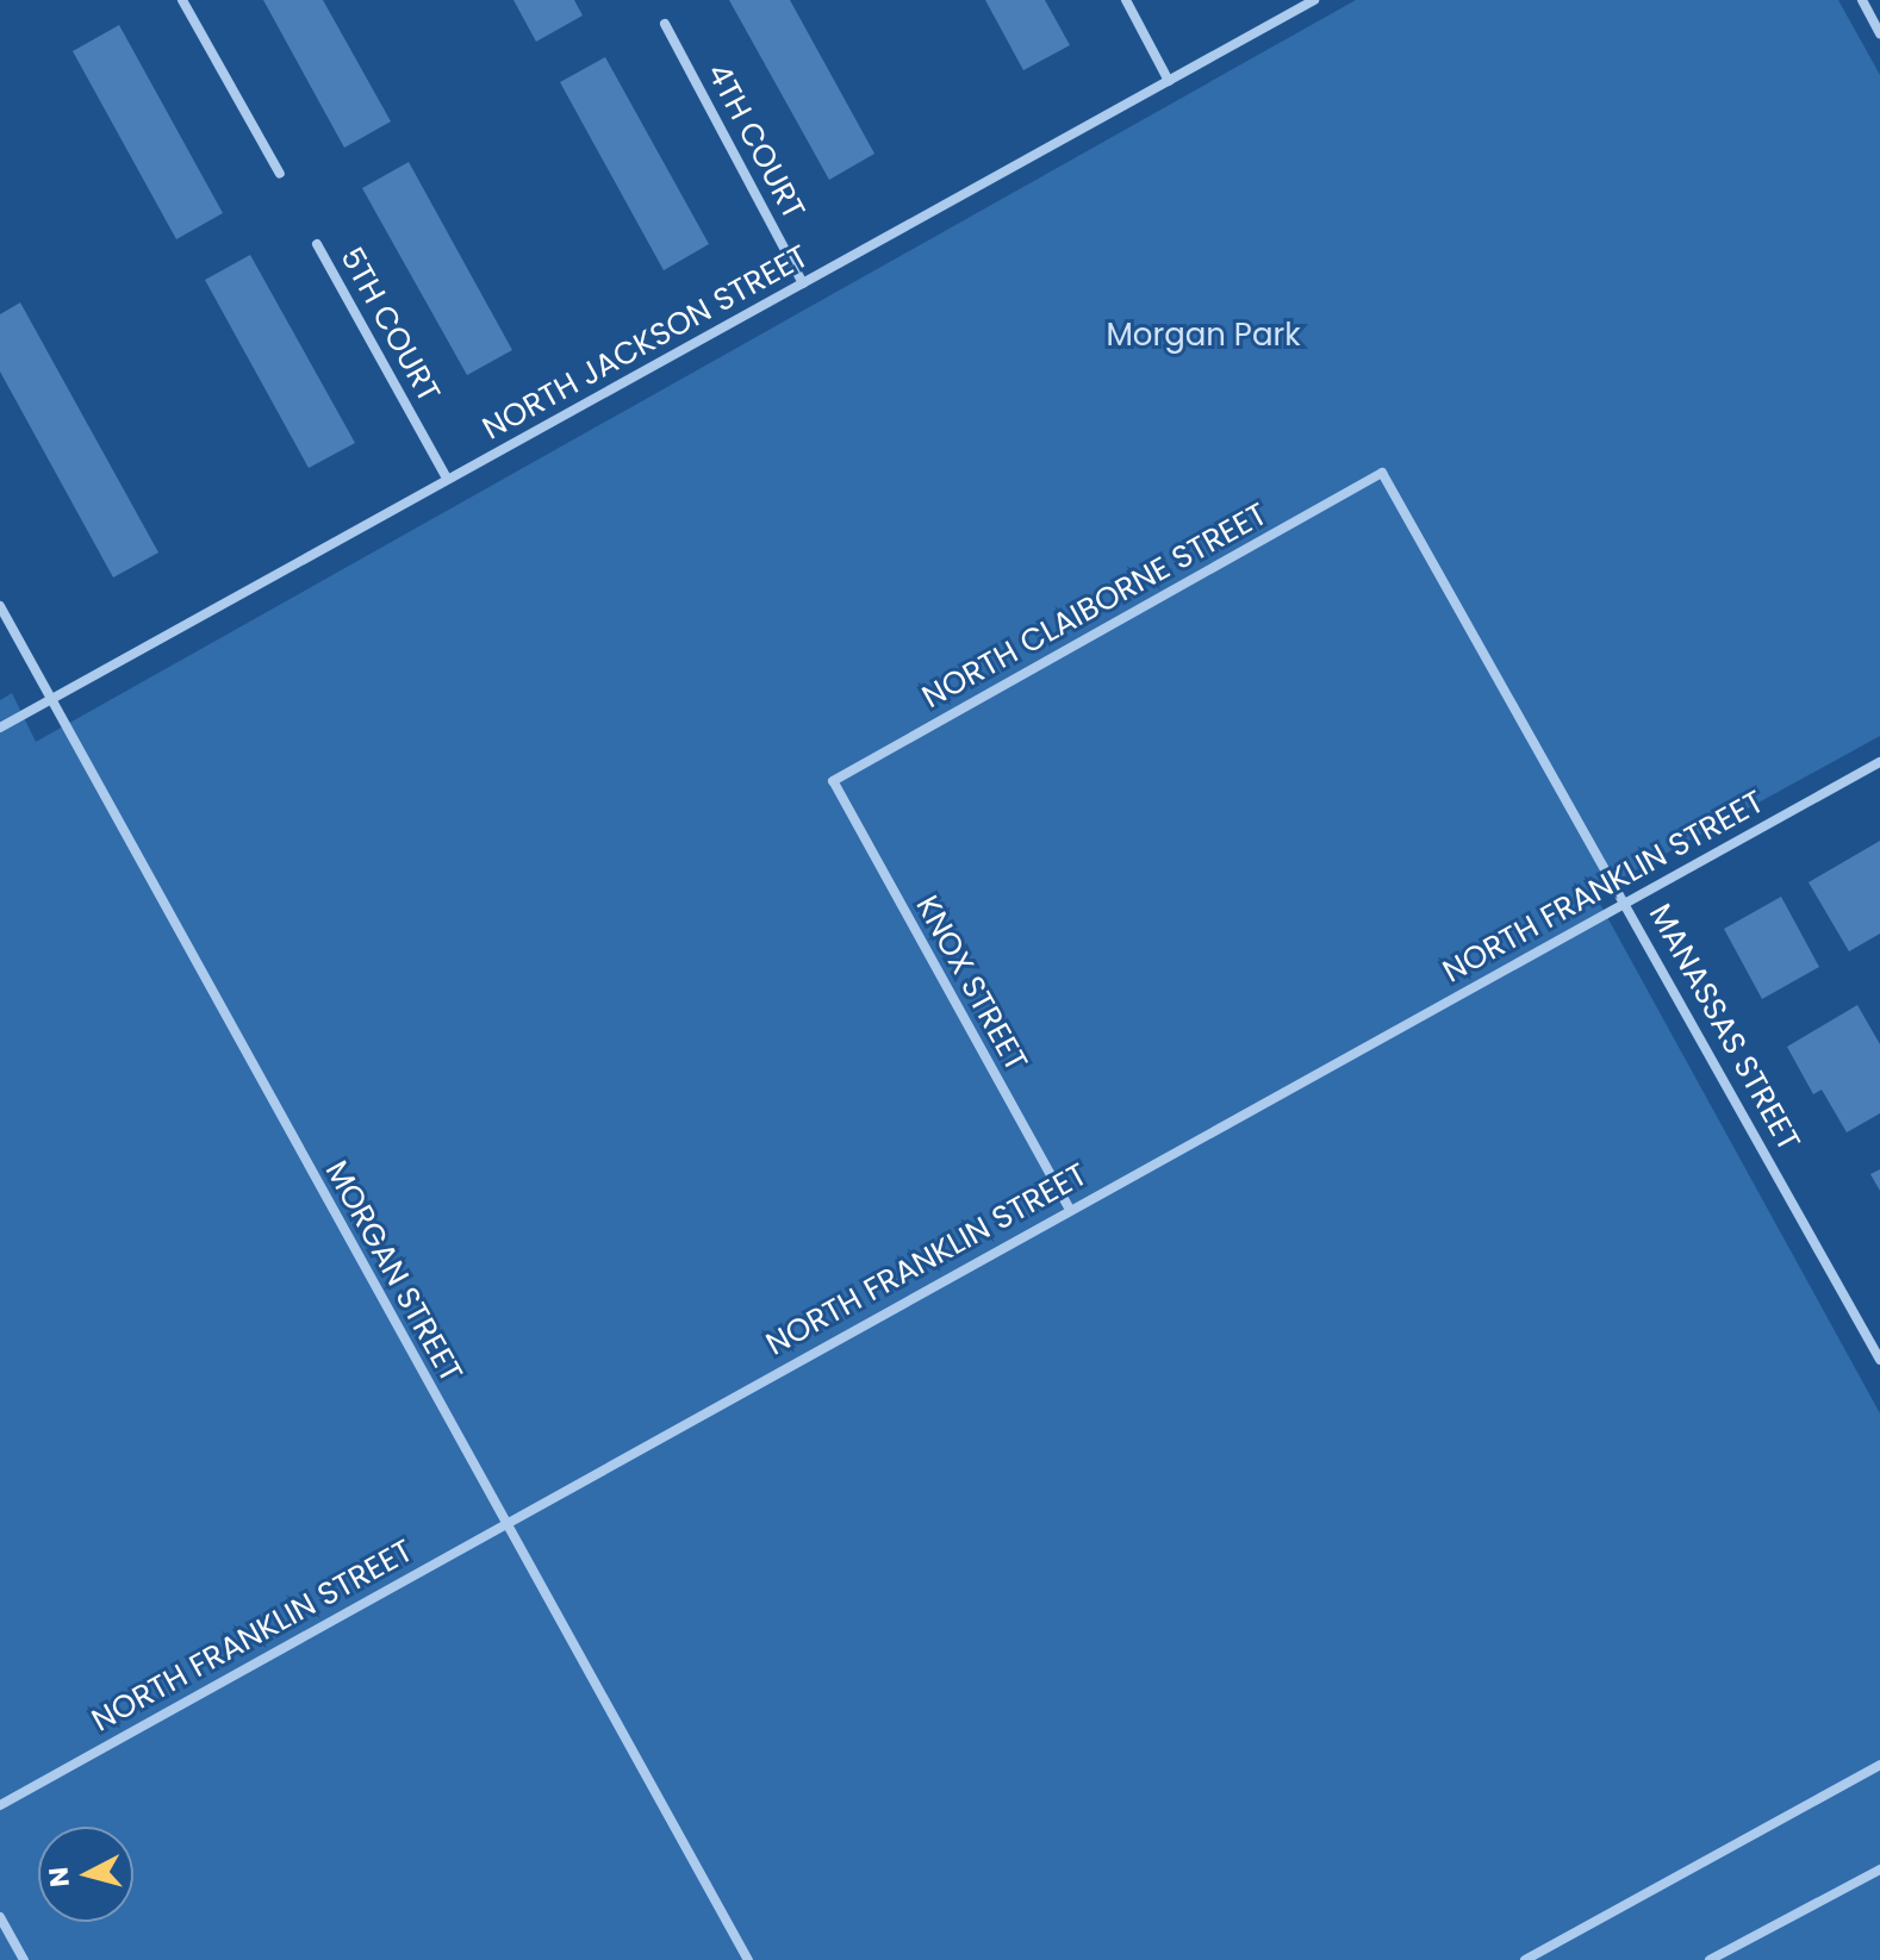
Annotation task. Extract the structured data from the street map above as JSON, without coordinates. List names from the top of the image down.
{
  "streets": {
    "street": [
      "4TH COURT",
      "5TH COURT",
      "NORTH JACKSON STREET",
      "NORTH CLAIBORNE STREET",
      "NORTH FRANKLIN STREET",
      "KNOX STREET",
      "MANASSAS STREET",
      "MORGAN STREET"
    ]
  },
  "crossings": [
    ["4TH COURT", "NORTH JACKSON STREET"],
    ["5TH COURT", "NORTH JACKSON STREET"],
    ["NORTH JACKSON STREET", "MORGAN STREET"],
    ["NORTH CLAIBORNE STREET", "KNOX STREET"],
    ["NORTH CLAIBORNE STREET", "MANASSAS STREET"],
    ["NORTH FRANKLIN STREET", "KNOX STREET"],
    ["NORTH FRANKLIN STREET", "MANASSAS STREET"],
    ["NORTH FRANKLIN STREET", "MORGAN STREET"]
  ],
  "parks": ["Morgan Park"],
  "north": "left"
}
